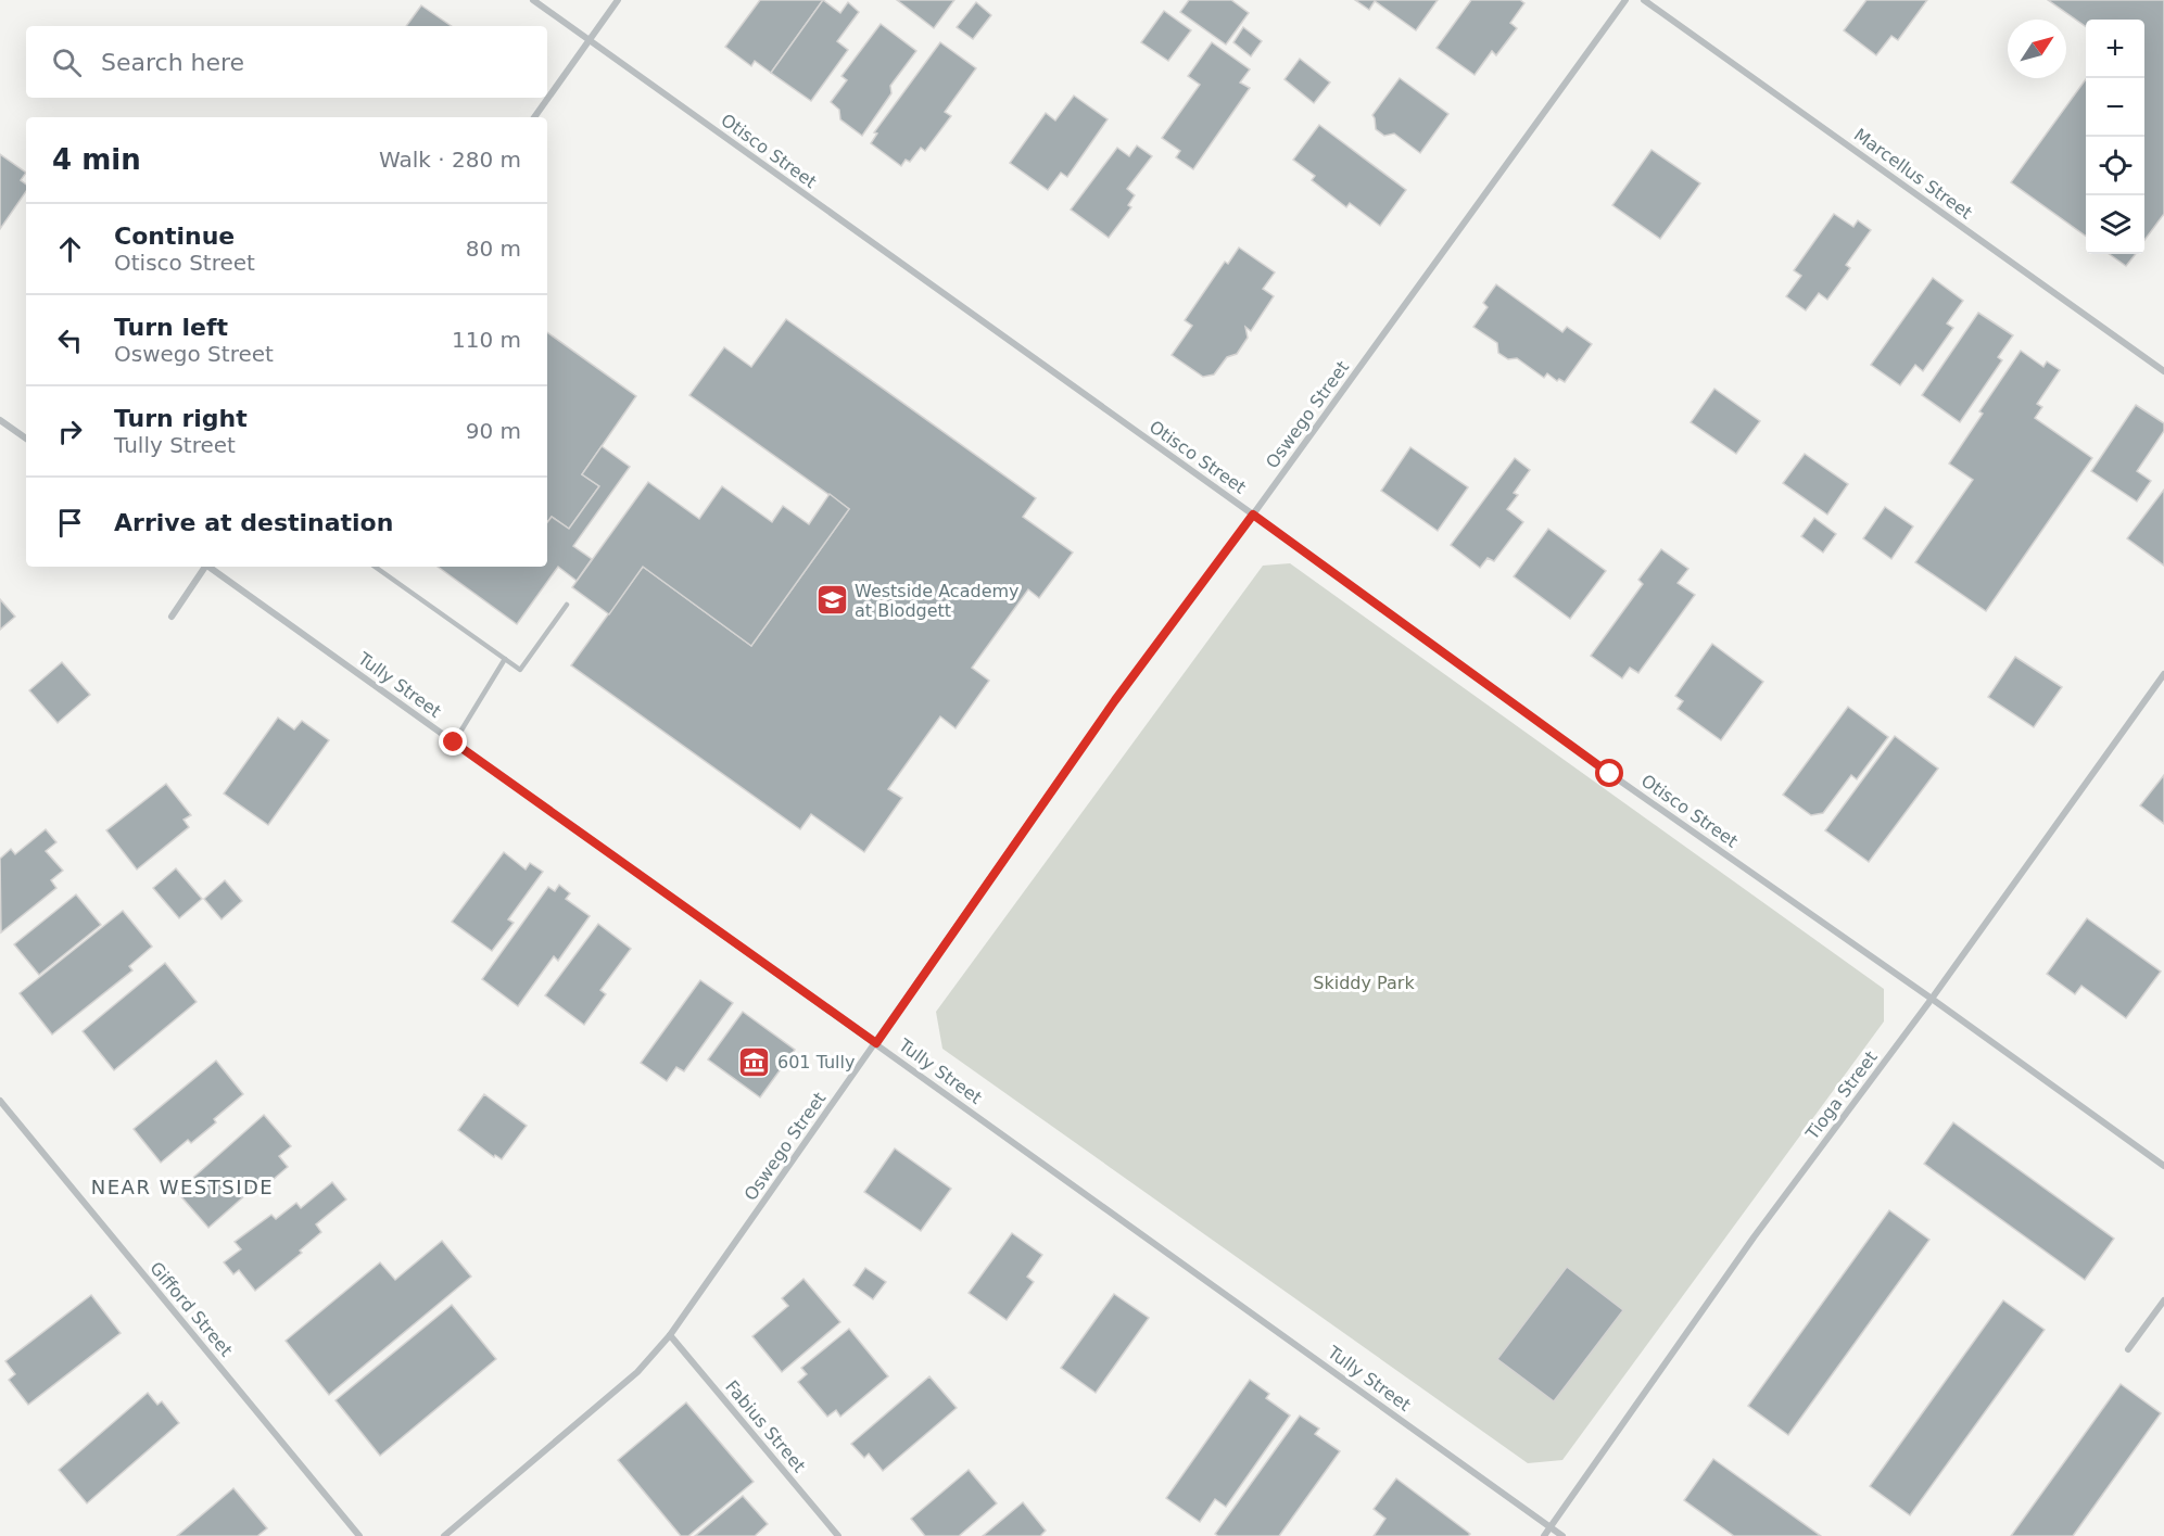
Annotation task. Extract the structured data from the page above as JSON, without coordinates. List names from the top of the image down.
{
  "streets": {
    "street": [
      "Otisco Street",
      "Marcellus Street",
      "Oswego Street",
      "Tully Street",
      "Tioga Street",
      "Gifford Street",
      "Fabius Street"
    ]
  },
  "crossings": [
    ["Otisco Street", "Oswego Street"],
    ["Otisco Street", "Tioga Street"],
    ["Oswego Street", "Tully Street"],
    ["Oswego Street", "Fabius Street"],
    ["Tully Street", "Tioga Street"]
  ],
  "districts": ["NEAR WESTSIDE"],
  "parks": ["Skiddy Park"],
  "places": {
    "school or university": ["Westside Academy at Blodgett"],
    "museum": ["601 Tully"]
  },
  "north": "top right",
  "page": {
    "map_buttons": ["+", "−"],
    "search": "Search here",
    "heading": ["4 min", "Walk · 280 m"],
    "list": [
      ["Continue", "Otisco Street", "80 m"],
      ["Turn left", "Oswego Street", "110 m"],
      ["Turn right", "Tully Street", "90 m"],
      "Arrive at destination"
    ]
  }
}
